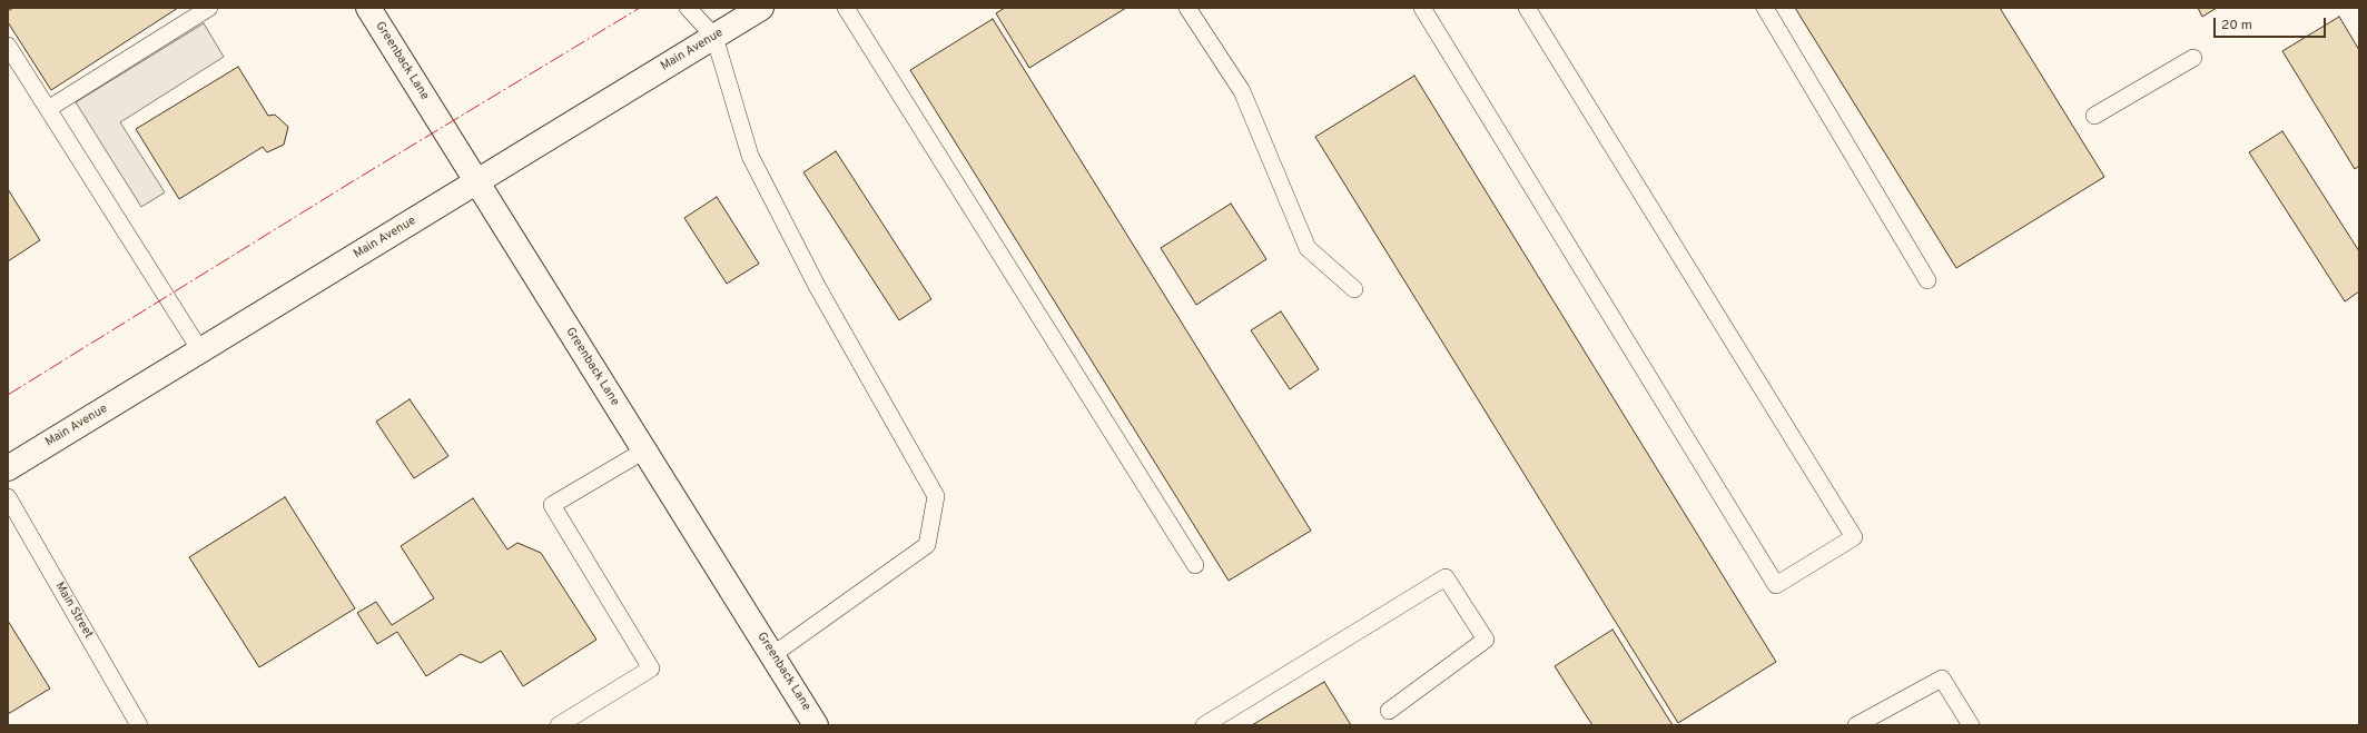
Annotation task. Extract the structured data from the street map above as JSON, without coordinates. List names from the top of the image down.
{
  "streets": {
    "street": ["Main Avenue", "Greenback Lane"],
    "lane": ["Main Street"]
  },
  "crossings": [
    ["Main Avenue", "Greenback Lane"]
  ],
  "scale_bar": "20 m"
}
